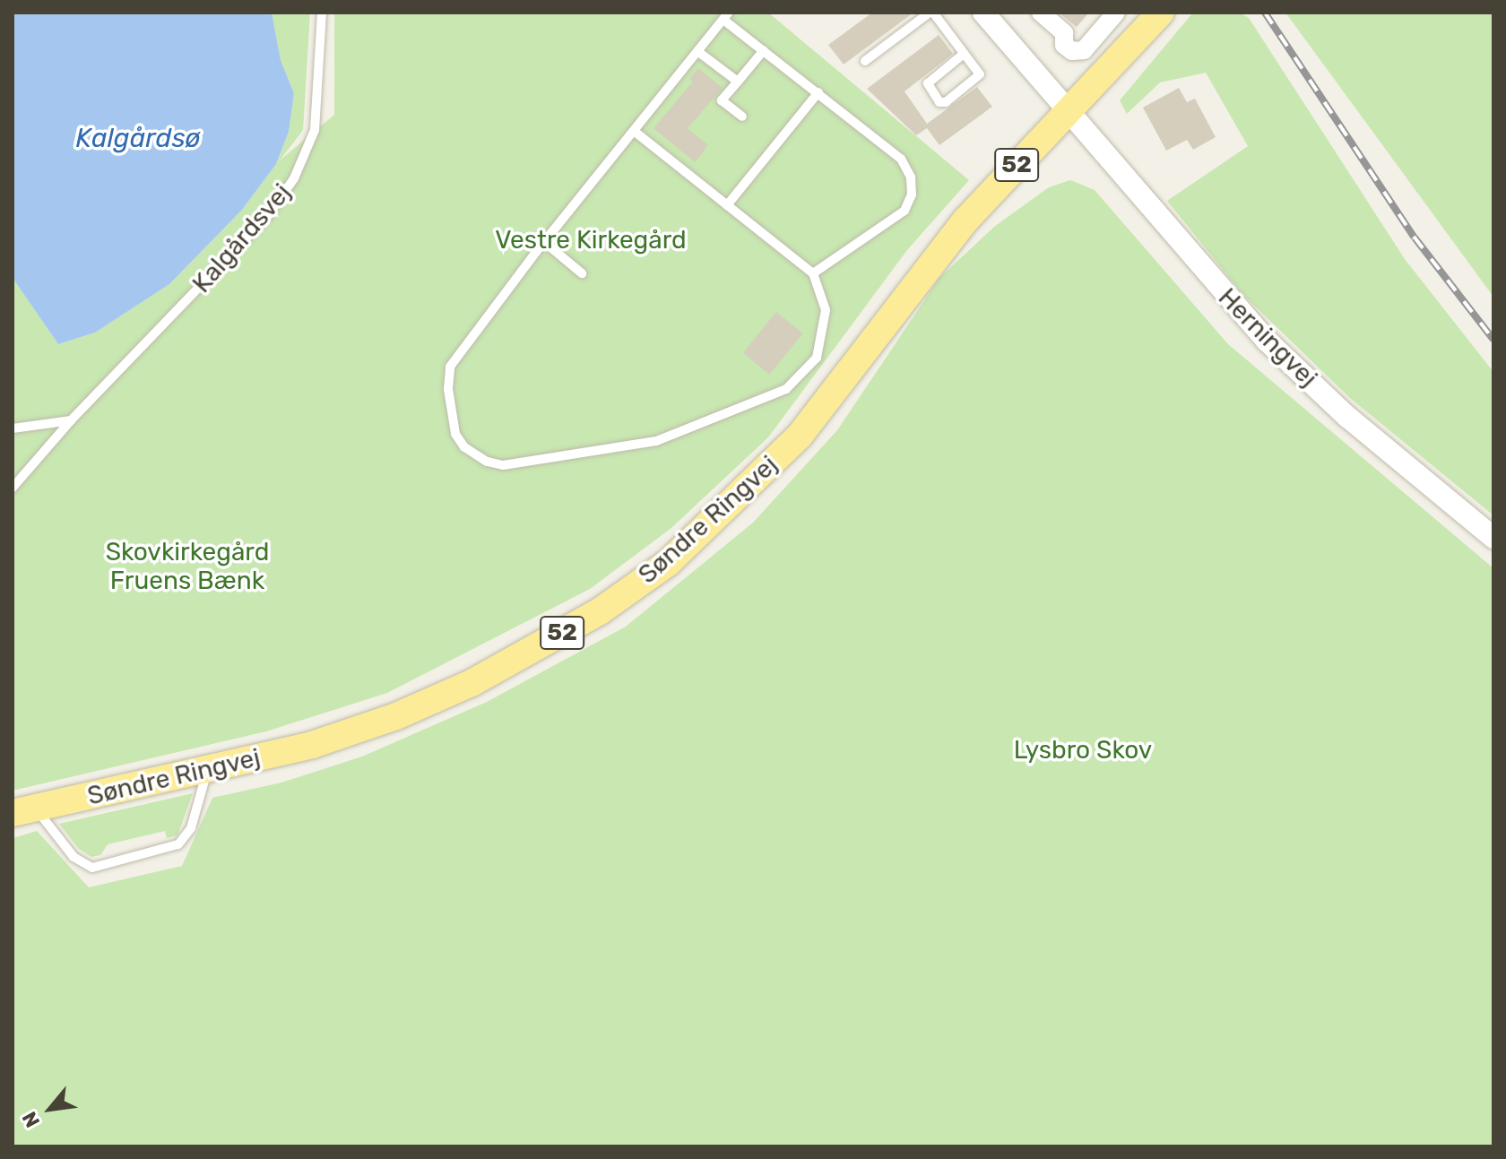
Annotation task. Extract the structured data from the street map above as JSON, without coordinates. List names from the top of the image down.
{
  "streets": {
    "main road": ["52", "Søndre Ringvej"],
    "street": ["Herningvej"],
    "lane": ["Kalgårdsvej"]
  },
  "crossings": [
    ["Herningvej", "Søndre Ringvej"]
  ],
  "water": ["Kalgårdsø"],
  "parks": ["Vestre Kirkegård", "Skovkirkegård Fruens Bænk", "Lysbro Skov"],
  "north": "bottom left"
}
